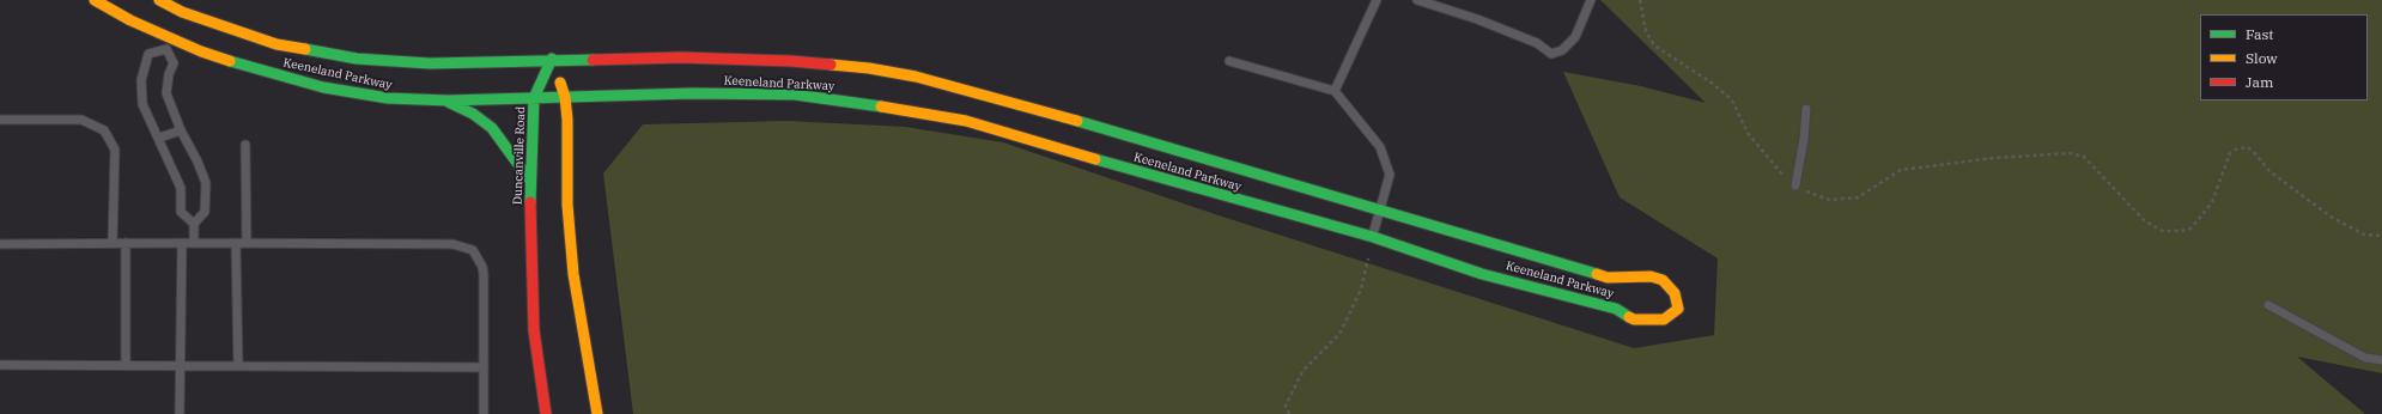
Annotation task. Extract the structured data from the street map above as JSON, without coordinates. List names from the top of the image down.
{
  "streets": {
    "street": ["Keeneland Parkway", "Duncanville Road"]
  },
  "crossings": [
    ["Keeneland Parkway", "Duncanville Road"]
  ],
  "legend": ["Fast", "Slow", "Jam"]
}
